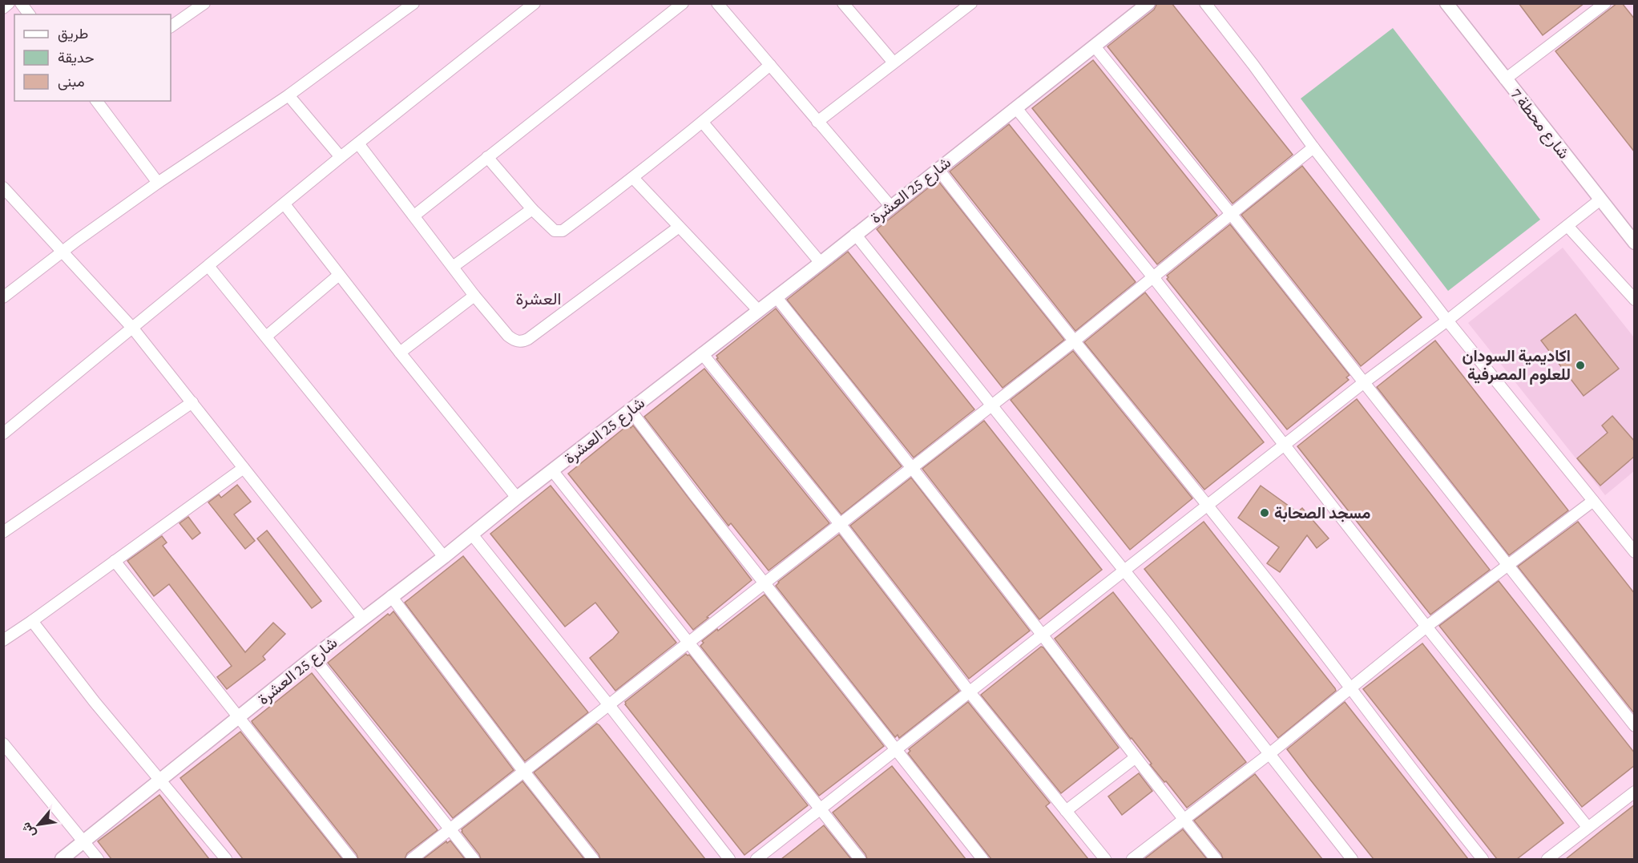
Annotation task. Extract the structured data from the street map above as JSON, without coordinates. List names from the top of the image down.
{
  "streets": {
    "street": ["شارع محطة 7", "شارع 25 العشرة"]
  },
  "districts": ["العشرة"],
  "places": ["اكاديمية السودان للعلوم المصرفية", "مسجد الصحابة"],
  "legend": ["طريق", "حديقة", "مبنى"],
  "north": "bottom left"
}
